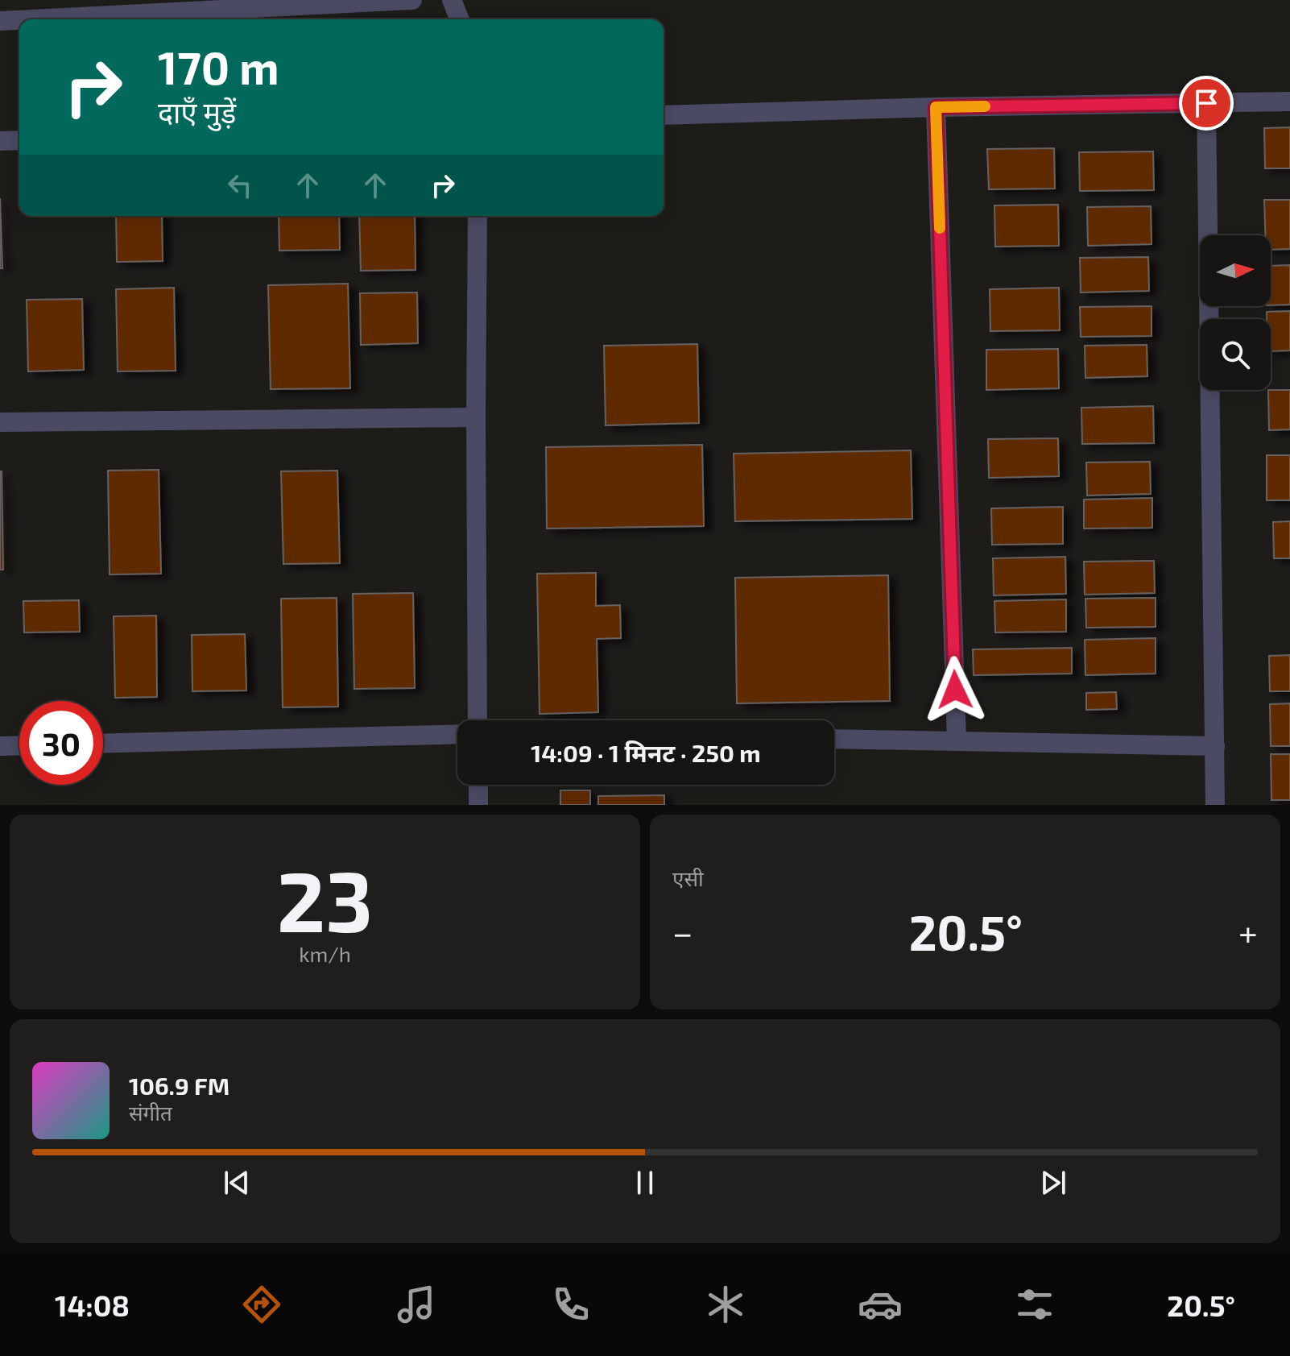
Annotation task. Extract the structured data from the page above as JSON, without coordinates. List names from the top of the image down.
{
  "north": "right",
  "page": {
    "turn": ["170 m", "दाएँ मुड़ें"],
    "limit": "30",
    "trip": "14:09 · 1 मिनट · 250 m",
    "tile": [
      ["23", "km/h"],
      "एसी"
    ],
    "heat": ["−", "20.5°", "+"],
    "song": ["106.9 FM", "संगीत"],
    "tabs": ["14:08", "20.5°"]
  }
}
